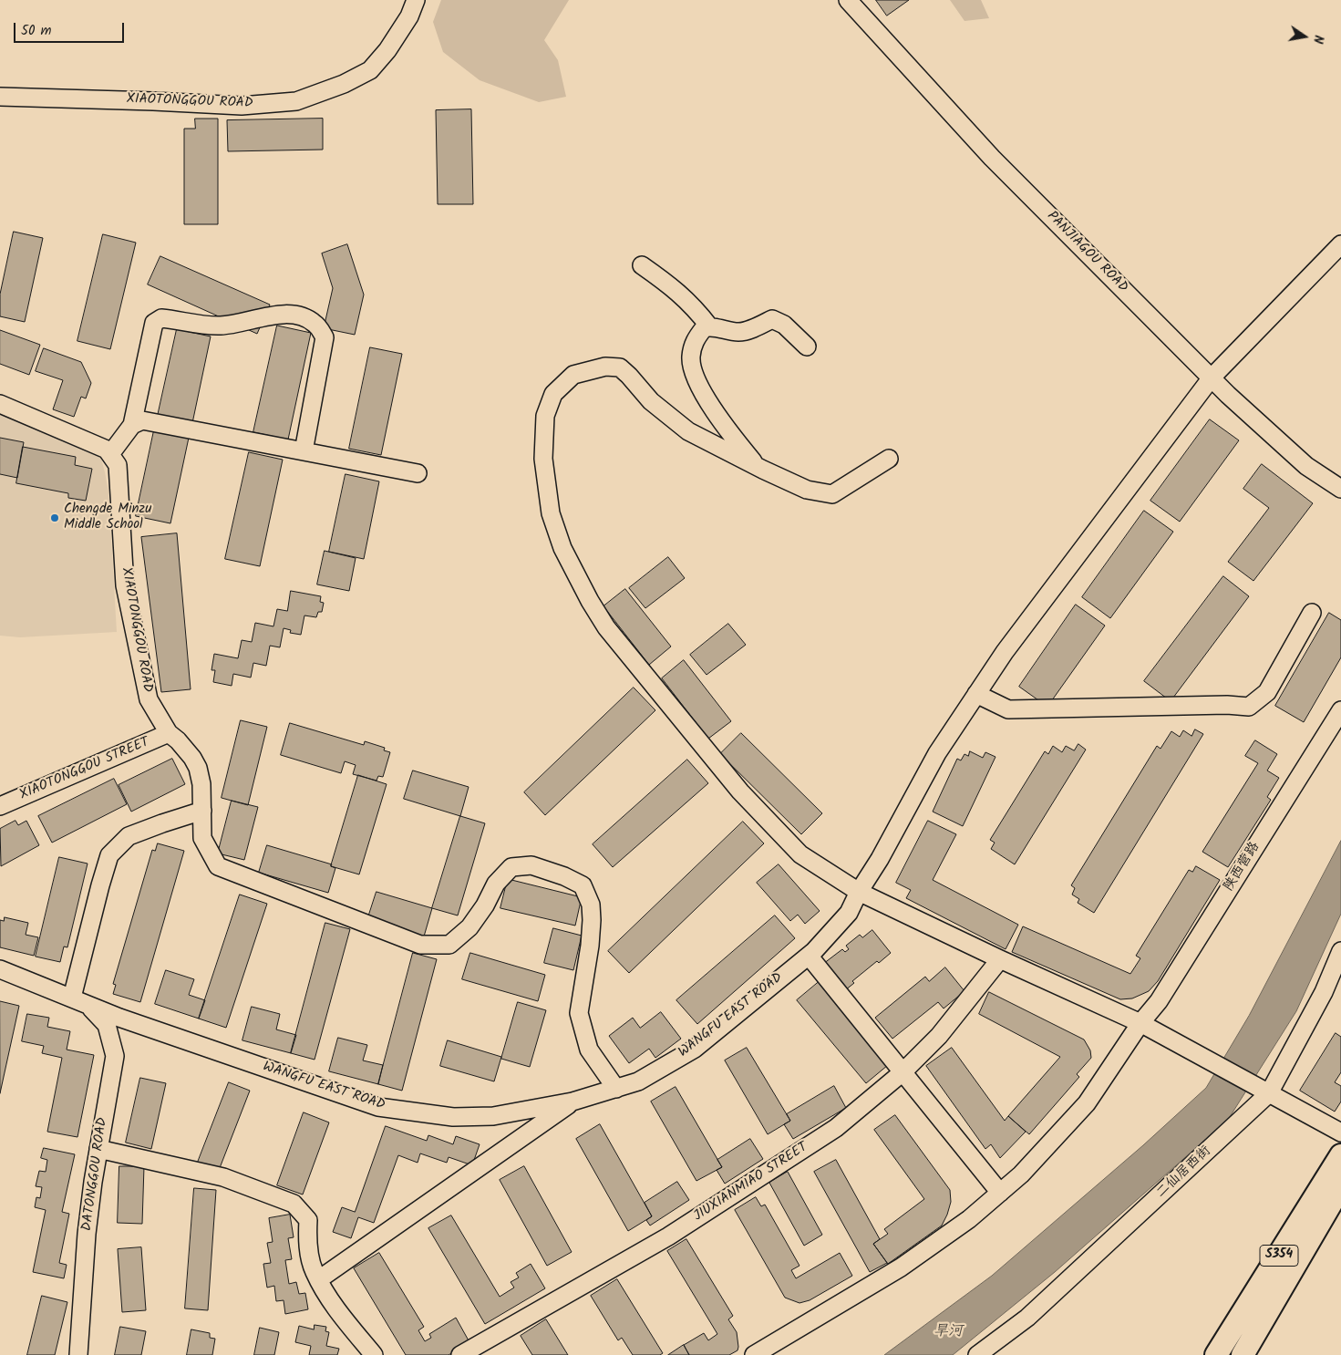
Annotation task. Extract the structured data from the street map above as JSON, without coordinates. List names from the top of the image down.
{
  "streets": {
    "main road": ["S354"],
    "street": [
      "XIAOTONGGOU ROAD",
      "PANJIAGOU ROAD",
      "XIAOTONGGOU STREET",
      "陕西营路",
      "WANGFU EAST ROAD",
      "二仙居西街",
      "DATONGGOU ROAD",
      "JIUXIANMIAO STREET"
    ]
  },
  "crossings": [
    ["XIAOTONGGOU ROAD", "XIAOTONGGOU STREET"],
    ["XIAOTONGGOU ROAD", "WANGFU EAST ROAD"],
    ["PANJIAGOU ROAD", "WANGFU EAST ROAD"],
    ["WANGFU EAST ROAD", "DATONGGOU ROAD"]
  ],
  "water": ["旱河"],
  "places": ["Chengde Minzu Middle School"],
  "scale_bar": "50 m",
  "north": "right"
}
